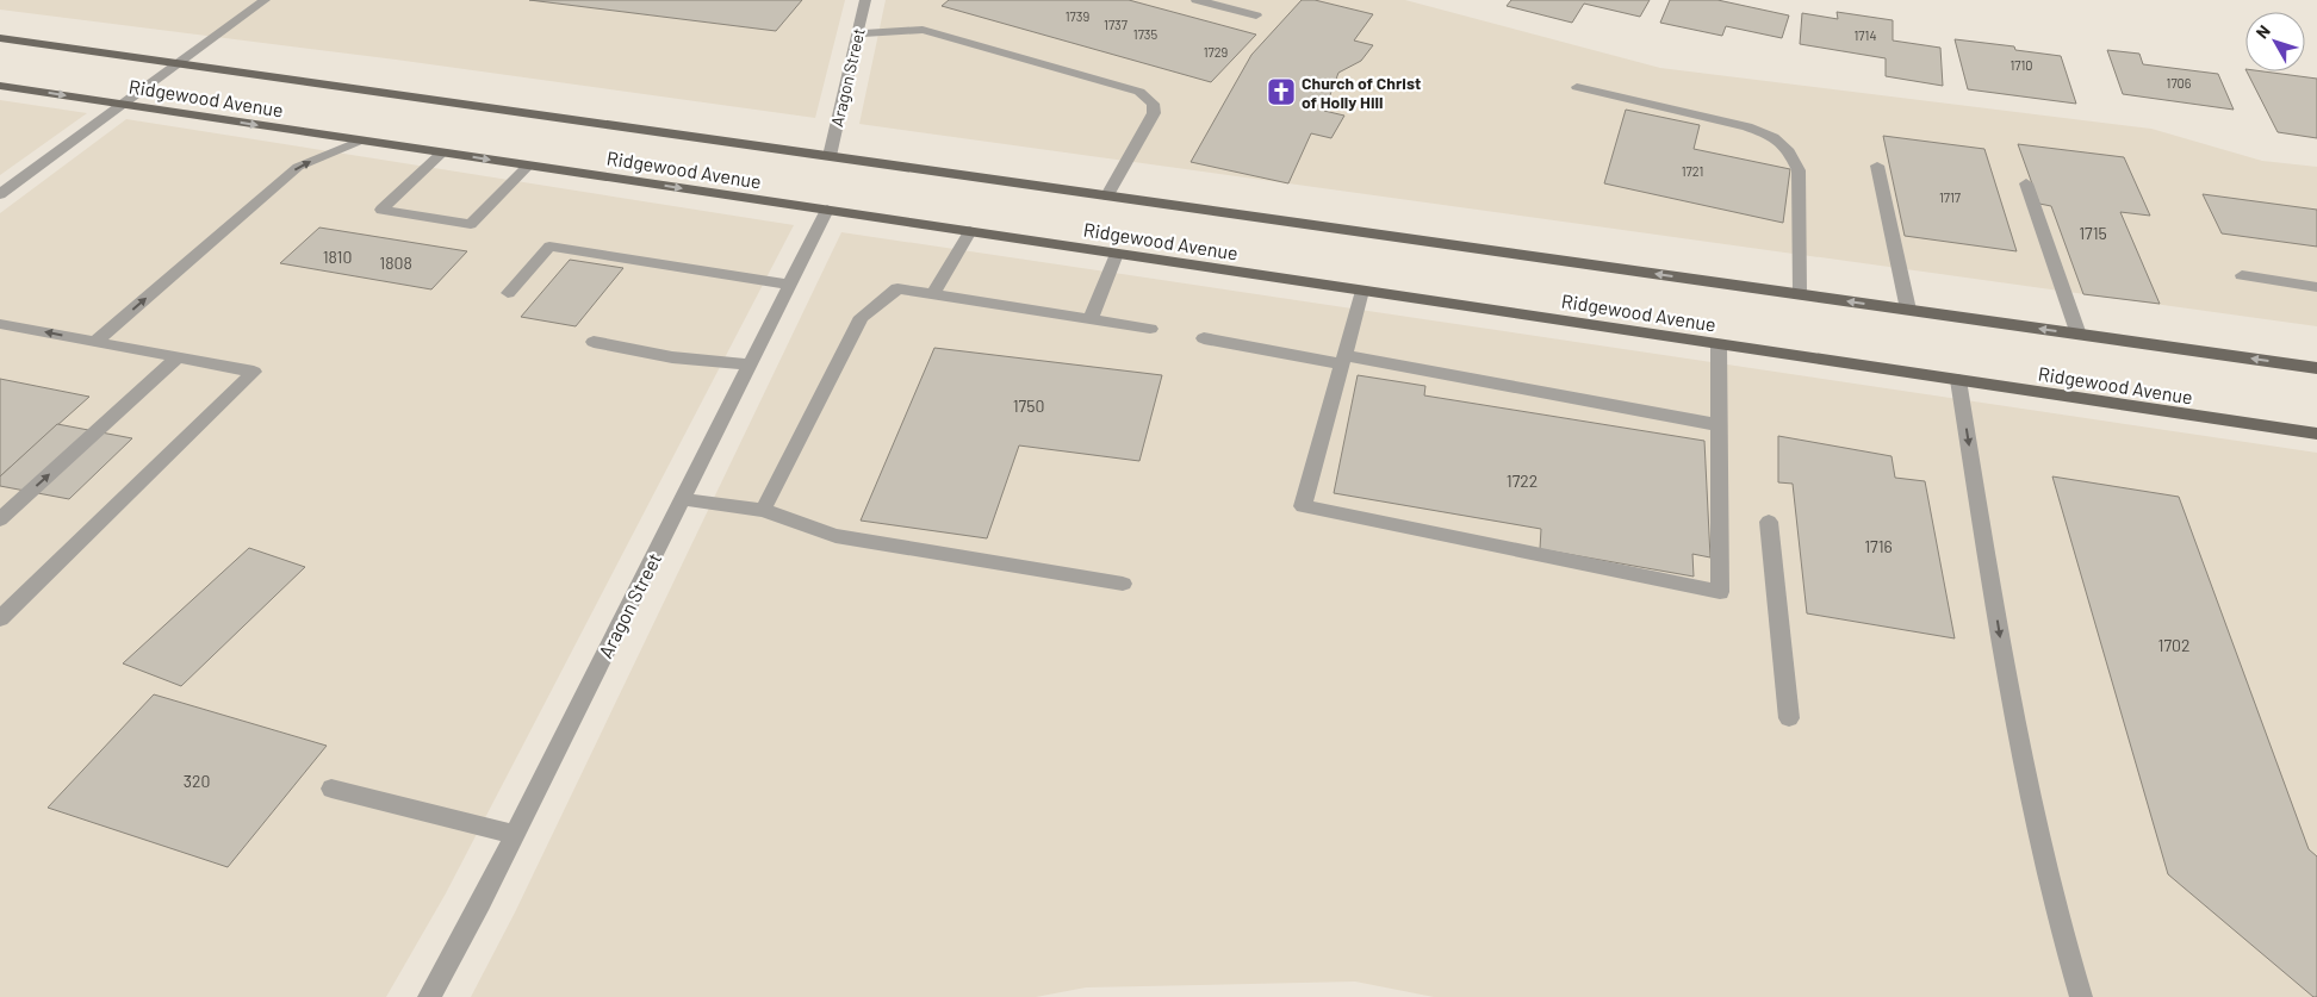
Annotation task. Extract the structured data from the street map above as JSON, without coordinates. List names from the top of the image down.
{
  "streets": {
    "main road": ["Ridgewood Avenue"],
    "street": ["Aragon Street"]
  },
  "crossings": [
    ["Aragon Street", "Ridgewood Avenue"]
  ],
  "places": {
    "church": ["Church of Christ of Holly Hill"]
  },
  "house_numbers": [
    "1739",
    "1737",
    "1735",
    "1714",
    "1729",
    "1710",
    "1706",
    "1721",
    "1717",
    "1715",
    "1810",
    "1808",
    "1750",
    "1722",
    "1716",
    "1702",
    "320"
  ],
  "north": "top left"
}
